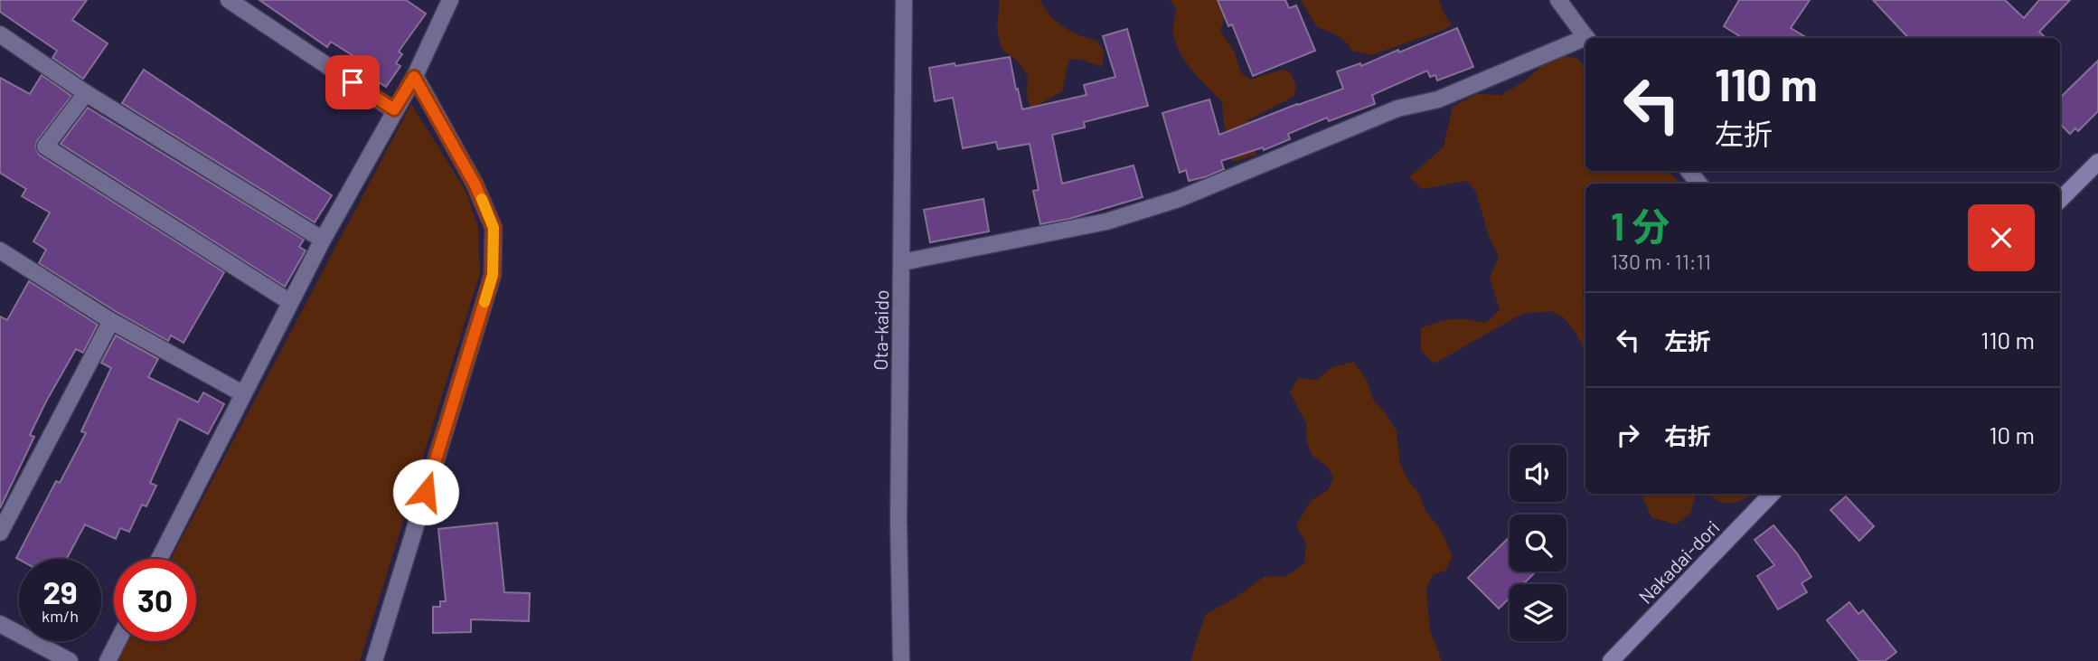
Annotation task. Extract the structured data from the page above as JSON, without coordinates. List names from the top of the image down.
{
  "streets": {
    "street": ["Ota-kaido", "Nakadai-dori"]
  },
  "page": {
    "turn": ["110 m", "左折"],
    "heading": ["1 分", "130 m · 11:11"],
    "list": [
      {
        "name": "左折",
        "value": "110 m"
      },
      {
        "name": "右折",
        "value": "10 m"
      }
    ],
    "speed": "29 km/h",
    "limit": "30"
  }
}
